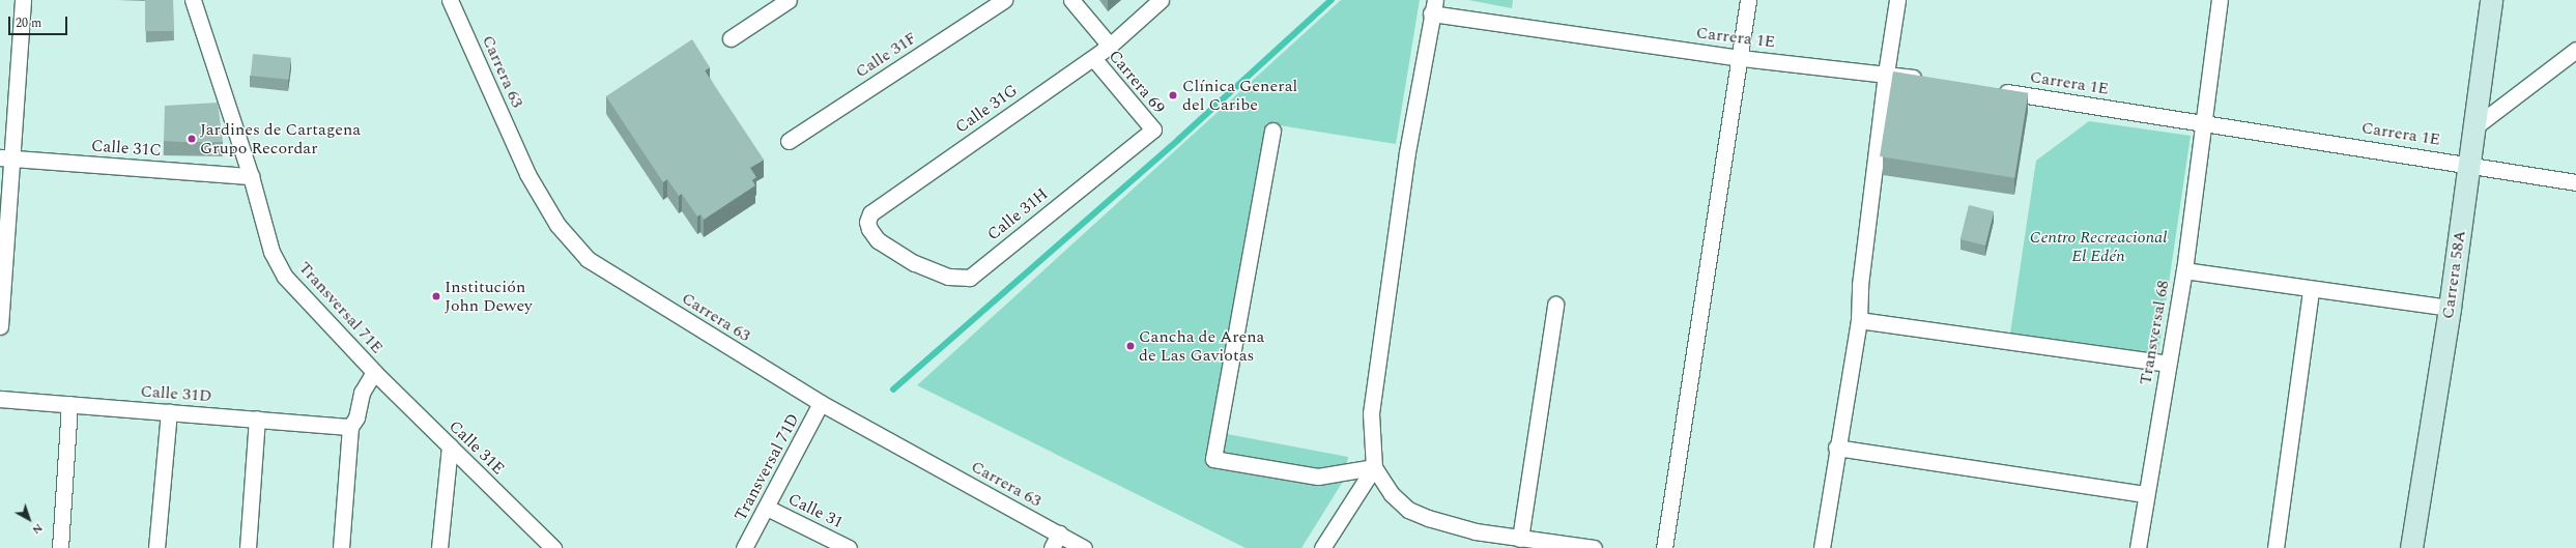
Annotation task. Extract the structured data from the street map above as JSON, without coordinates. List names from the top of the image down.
{
  "streets": {
    "street": [
      "Carrera 1E",
      "Calle 31F",
      "Carrera 63",
      "Carrera 69",
      "Calle 31G",
      "Calle 31C",
      "Calle 31H",
      "Carrera 58A",
      "Transversal 71E",
      "Transversal 68",
      "Calle 31D",
      "Calle 31E",
      "Transversal 71D",
      "Calle 31"
    ]
  },
  "crossings": [
    ["Carrera 1E", "Carrera 58A"],
    ["Carrera 1E", "Transversal 68"],
    ["Carrera 63", "Transversal 71D"],
    ["Carrera 69", "Calle 31G"],
    ["Carrera 69", "Calle 31H"],
    ["Calle 31G", "Calle 31H"],
    ["Calle 31C", "Transversal 71E"],
    ["Transversal 71E", "Calle 31D"],
    ["Transversal 71E", "Calle 31E"],
    ["Transversal 71D", "Calle 31"]
  ],
  "parks": ["Centro Recreacional El Edén"],
  "places": [
    "Clínica General del Caribe",
    "Jardines de Cartagena Grupo Recordar",
    "Institución John Dewey",
    "Cancha de Arena de Las Gaviotas"
  ],
  "scale_bar": "20 m",
  "north": "bottom right"
}
